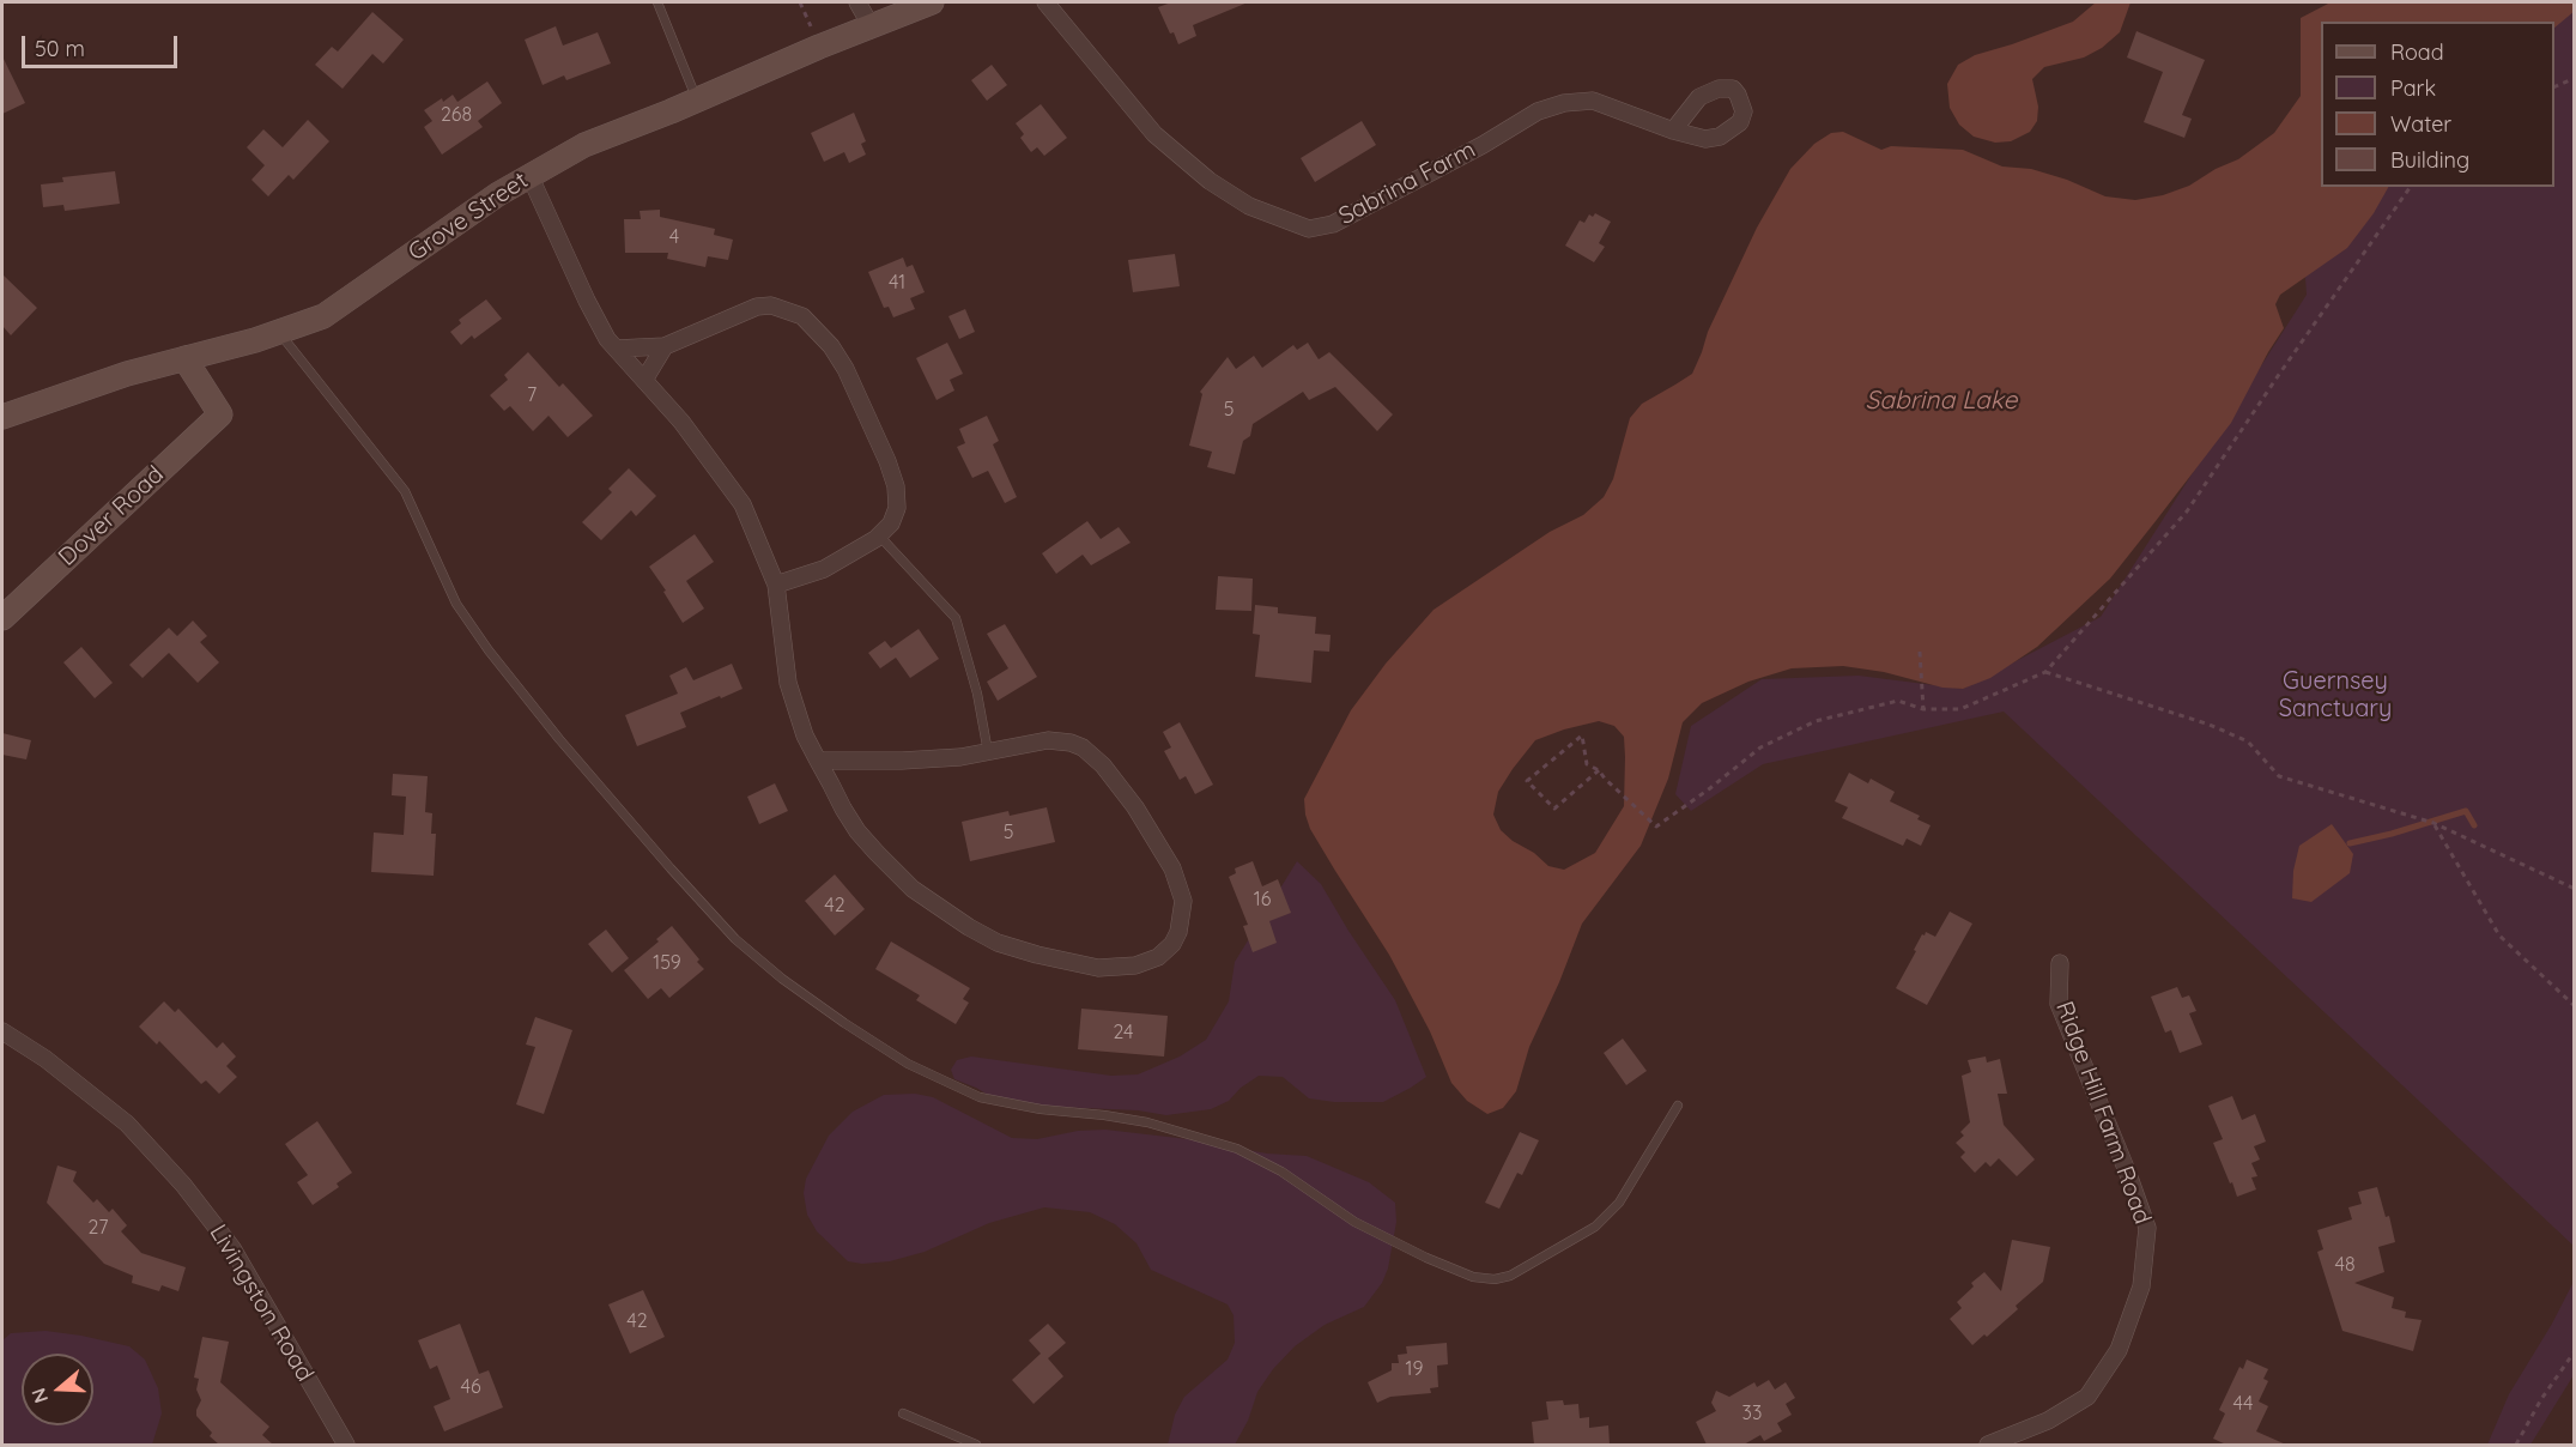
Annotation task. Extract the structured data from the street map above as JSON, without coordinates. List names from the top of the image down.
{
  "streets": {
    "street": [
      "Sabrina Farm",
      "Grove Street",
      "Dover Road",
      "Ridge Hill Farm Road",
      "Livingston Road"
    ]
  },
  "crossings": [
    ["Grove Street", "Dover Road"]
  ],
  "water": ["Sabrina Lake"],
  "parks": ["Guernsey Sanctuary"],
  "house_numbers": [
    "268",
    "4",
    "41",
    "7",
    "5",
    "5",
    "16",
    "42",
    "159",
    "24",
    "27",
    "48",
    "42",
    "19",
    "46",
    "44",
    "33"
  ],
  "legend": [
    "Road",
    "Park",
    "Water",
    "Building"
  ],
  "scale_bar": "50 m",
  "north": "left"
}
